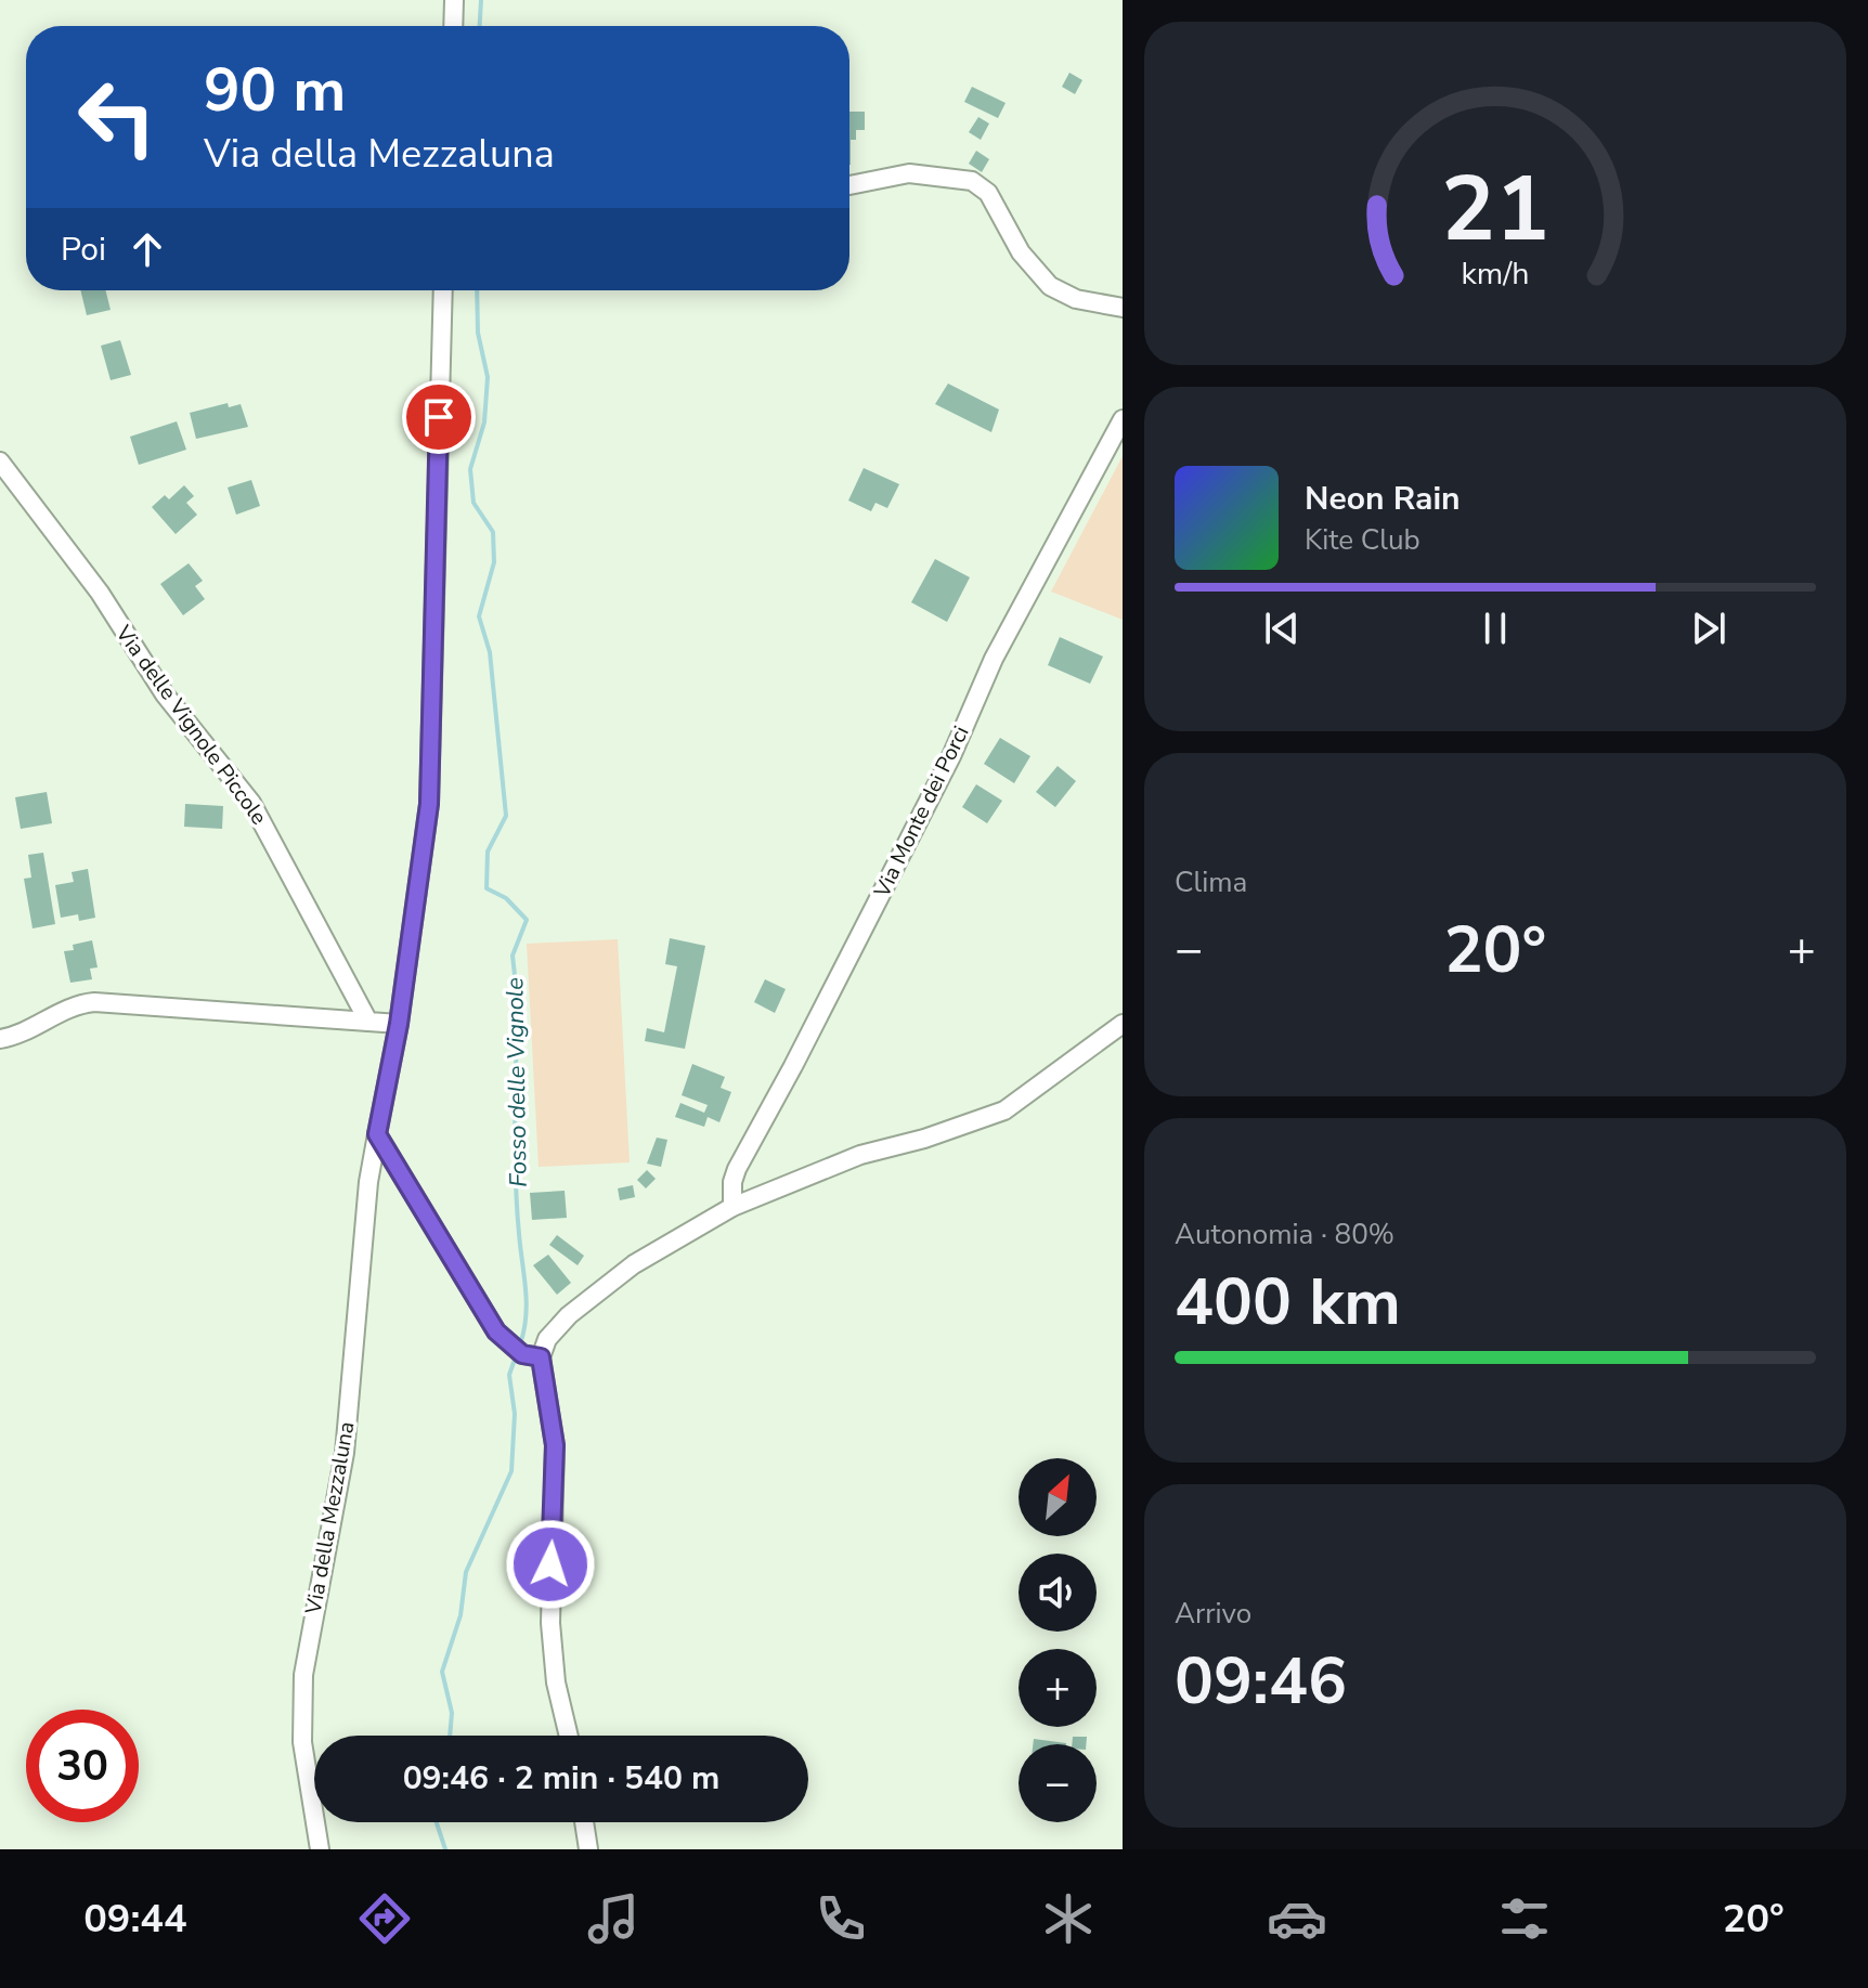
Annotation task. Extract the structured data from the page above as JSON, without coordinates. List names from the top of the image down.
{
  "streets": {
    "street": ["Via delle Vignole Piccole", "Via Monte dei Porci", "Via della Mezzaluna"]
  },
  "water": ["Fosso delle Vignole"],
  "north": "top right",
  "page": {
    "turn": ["90 m", "Via della Mezzaluna"],
    "then": "Poi",
    "song": ["Neon Rain", "Kite Club"],
    "tile": [
      "Clima",
      ["Autonomia · 80%", "400 km"],
      ["Arrivo", "09:46"]
    ],
    "heat": ["−", "20°", "+"],
    "map_buttons": ["+", "−"],
    "limit": "30",
    "trip": "09:46 · 2 min · 540 m",
    "tabs": ["09:44", "20°"],
    "gauge": ["21", "km/h"]
  }
}
